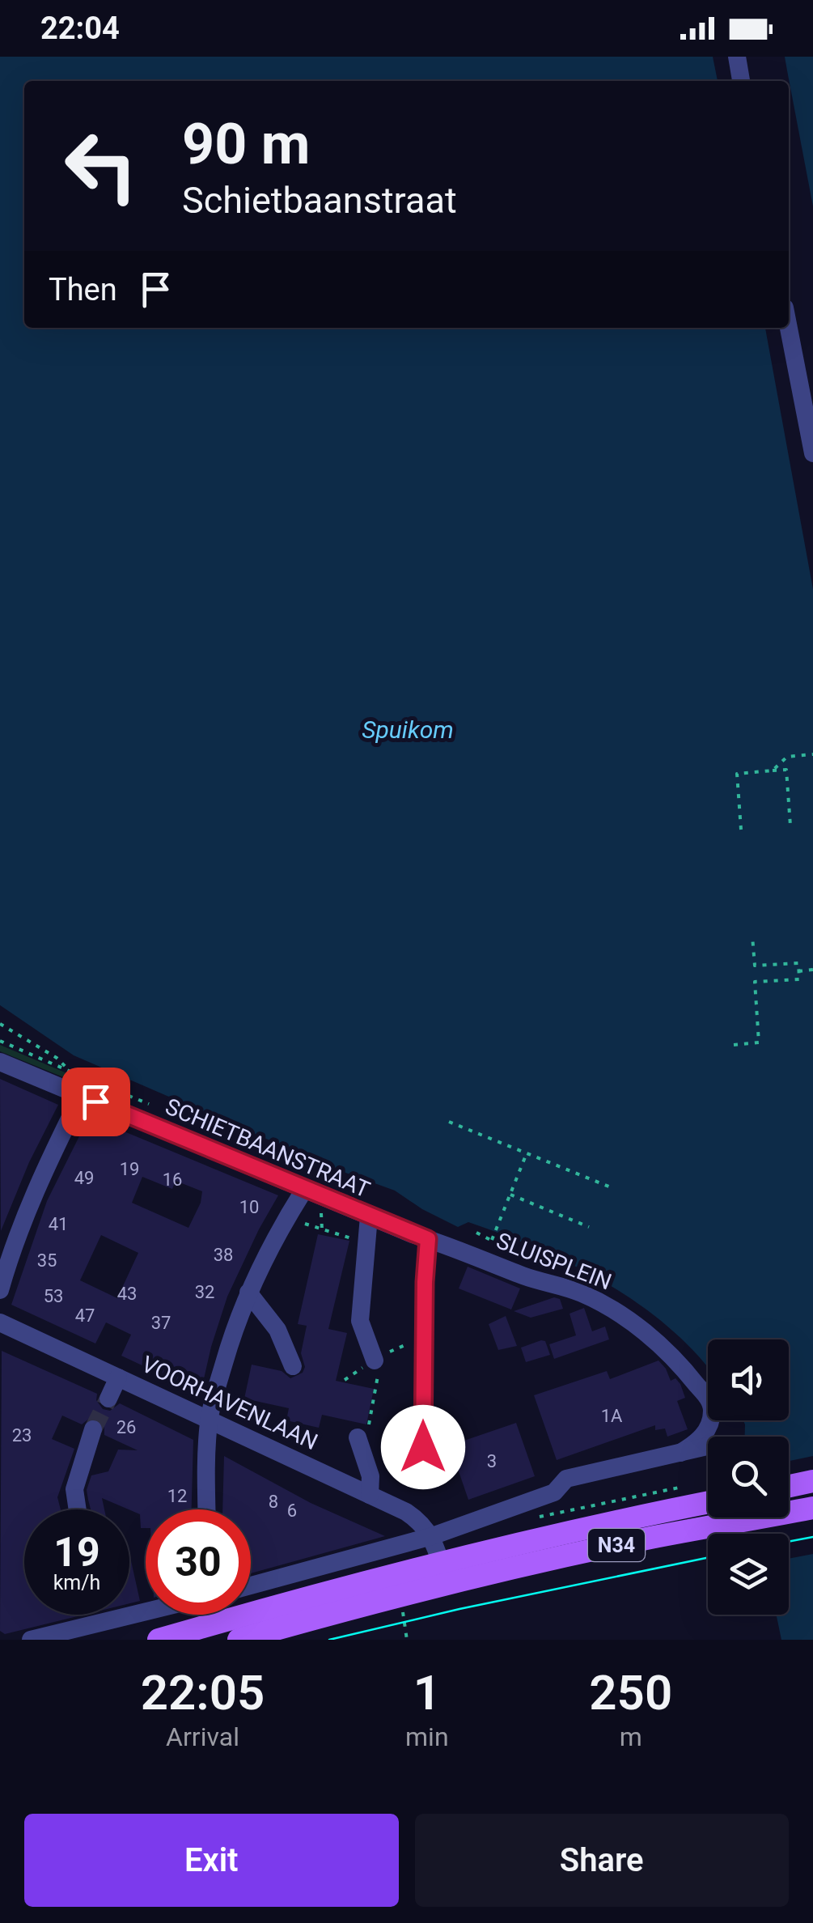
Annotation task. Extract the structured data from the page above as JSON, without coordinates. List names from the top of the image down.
{
  "streets": {
    "main road": ["N34"],
    "street": ["SCHIETBAANSTRAAT", "SLUISPLEIN", "VOORHAVENLAAN"]
  },
  "crossings": [
    ["SCHIETBAANSTRAAT", "SLUISPLEIN"]
  ],
  "water": ["Spuikom"],
  "house_numbers": [
    "19",
    "49",
    "16",
    "10",
    "41",
    "38",
    "35",
    "32",
    "43",
    "53",
    "47",
    "37",
    "1A",
    "26",
    "23",
    "3",
    "12",
    "8",
    "6"
  ],
  "page": {
    "status": "22:04",
    "turn": ["90 m", "Schietbaanstraat"],
    "then": "Then",
    "speed": "19 km/h",
    "limit": "30",
    "eta": [
      "22:05",
      "Arrival",
      "1",
      "min",
      "250",
      "m"
    ],
    "buttons": ["Exit", "Share"]
  }
}
